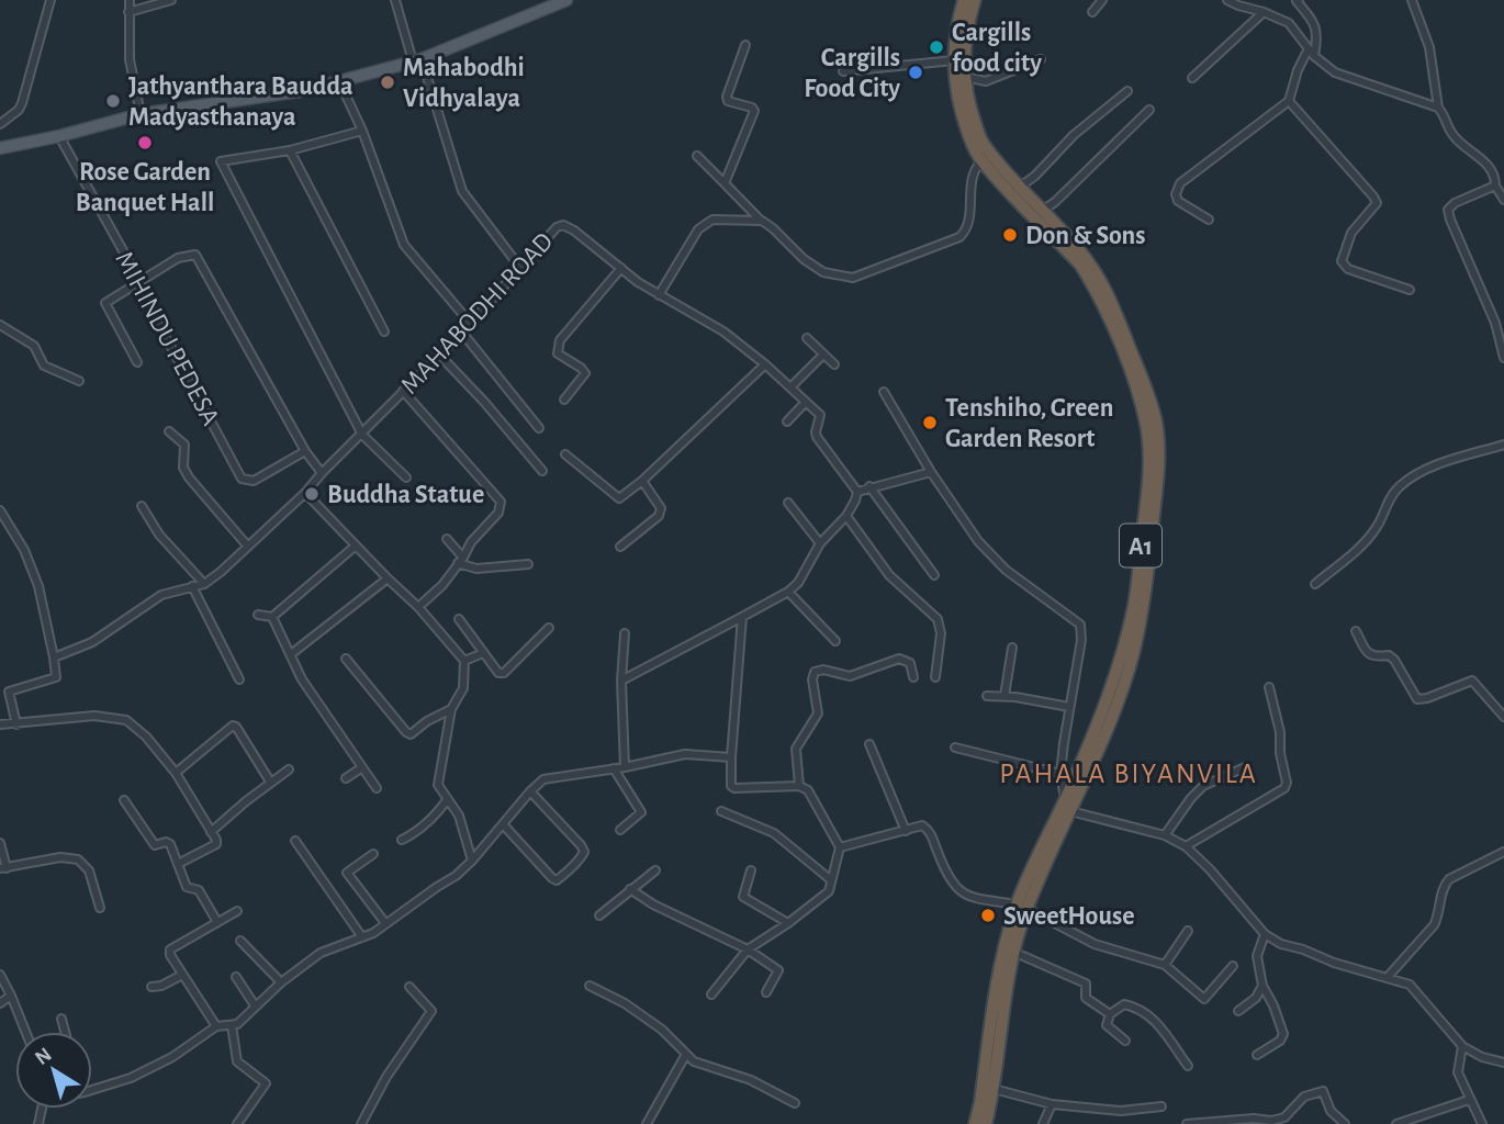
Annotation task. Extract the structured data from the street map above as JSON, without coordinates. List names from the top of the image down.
{
  "streets": {
    "highway": ["A1"],
    "street": ["MAHABODHI ROAD", "MIHINDU PEDESA"]
  },
  "districts": ["PAHALA BIYANVILA"],
  "places": [
    "Cargills food city",
    "Cargills Food City",
    "Mahabodhi Vidhyalaya",
    "Jathyanthara Baudda Madyasthanaya",
    "Rose Garden Banquet Hall",
    "Don & Sons",
    "Tenshiho, Green Garden Resort",
    "Buddha Statue",
    "SweetHouse"
  ],
  "north": "top left"
}
